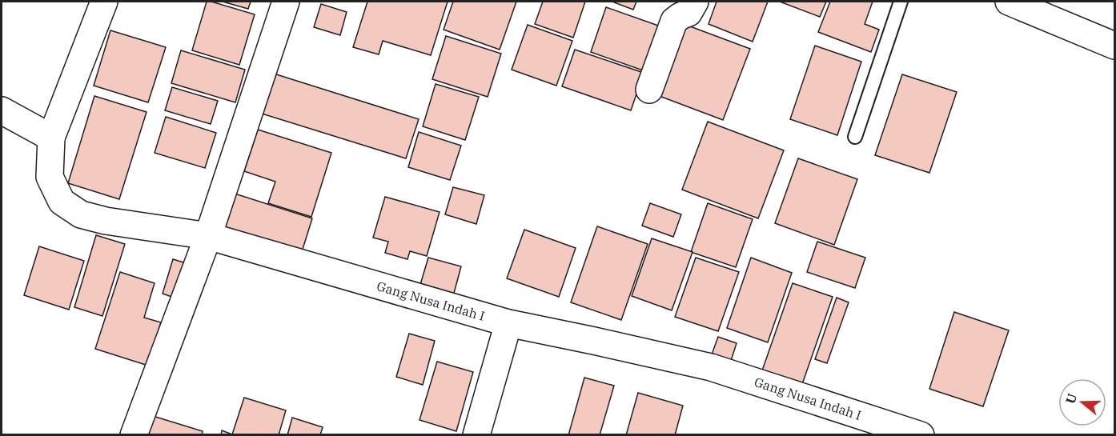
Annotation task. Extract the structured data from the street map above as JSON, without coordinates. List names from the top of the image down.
{
  "streets": {
    "street": ["Gang Nusa Indah I"]
  },
  "north": "left"
}
